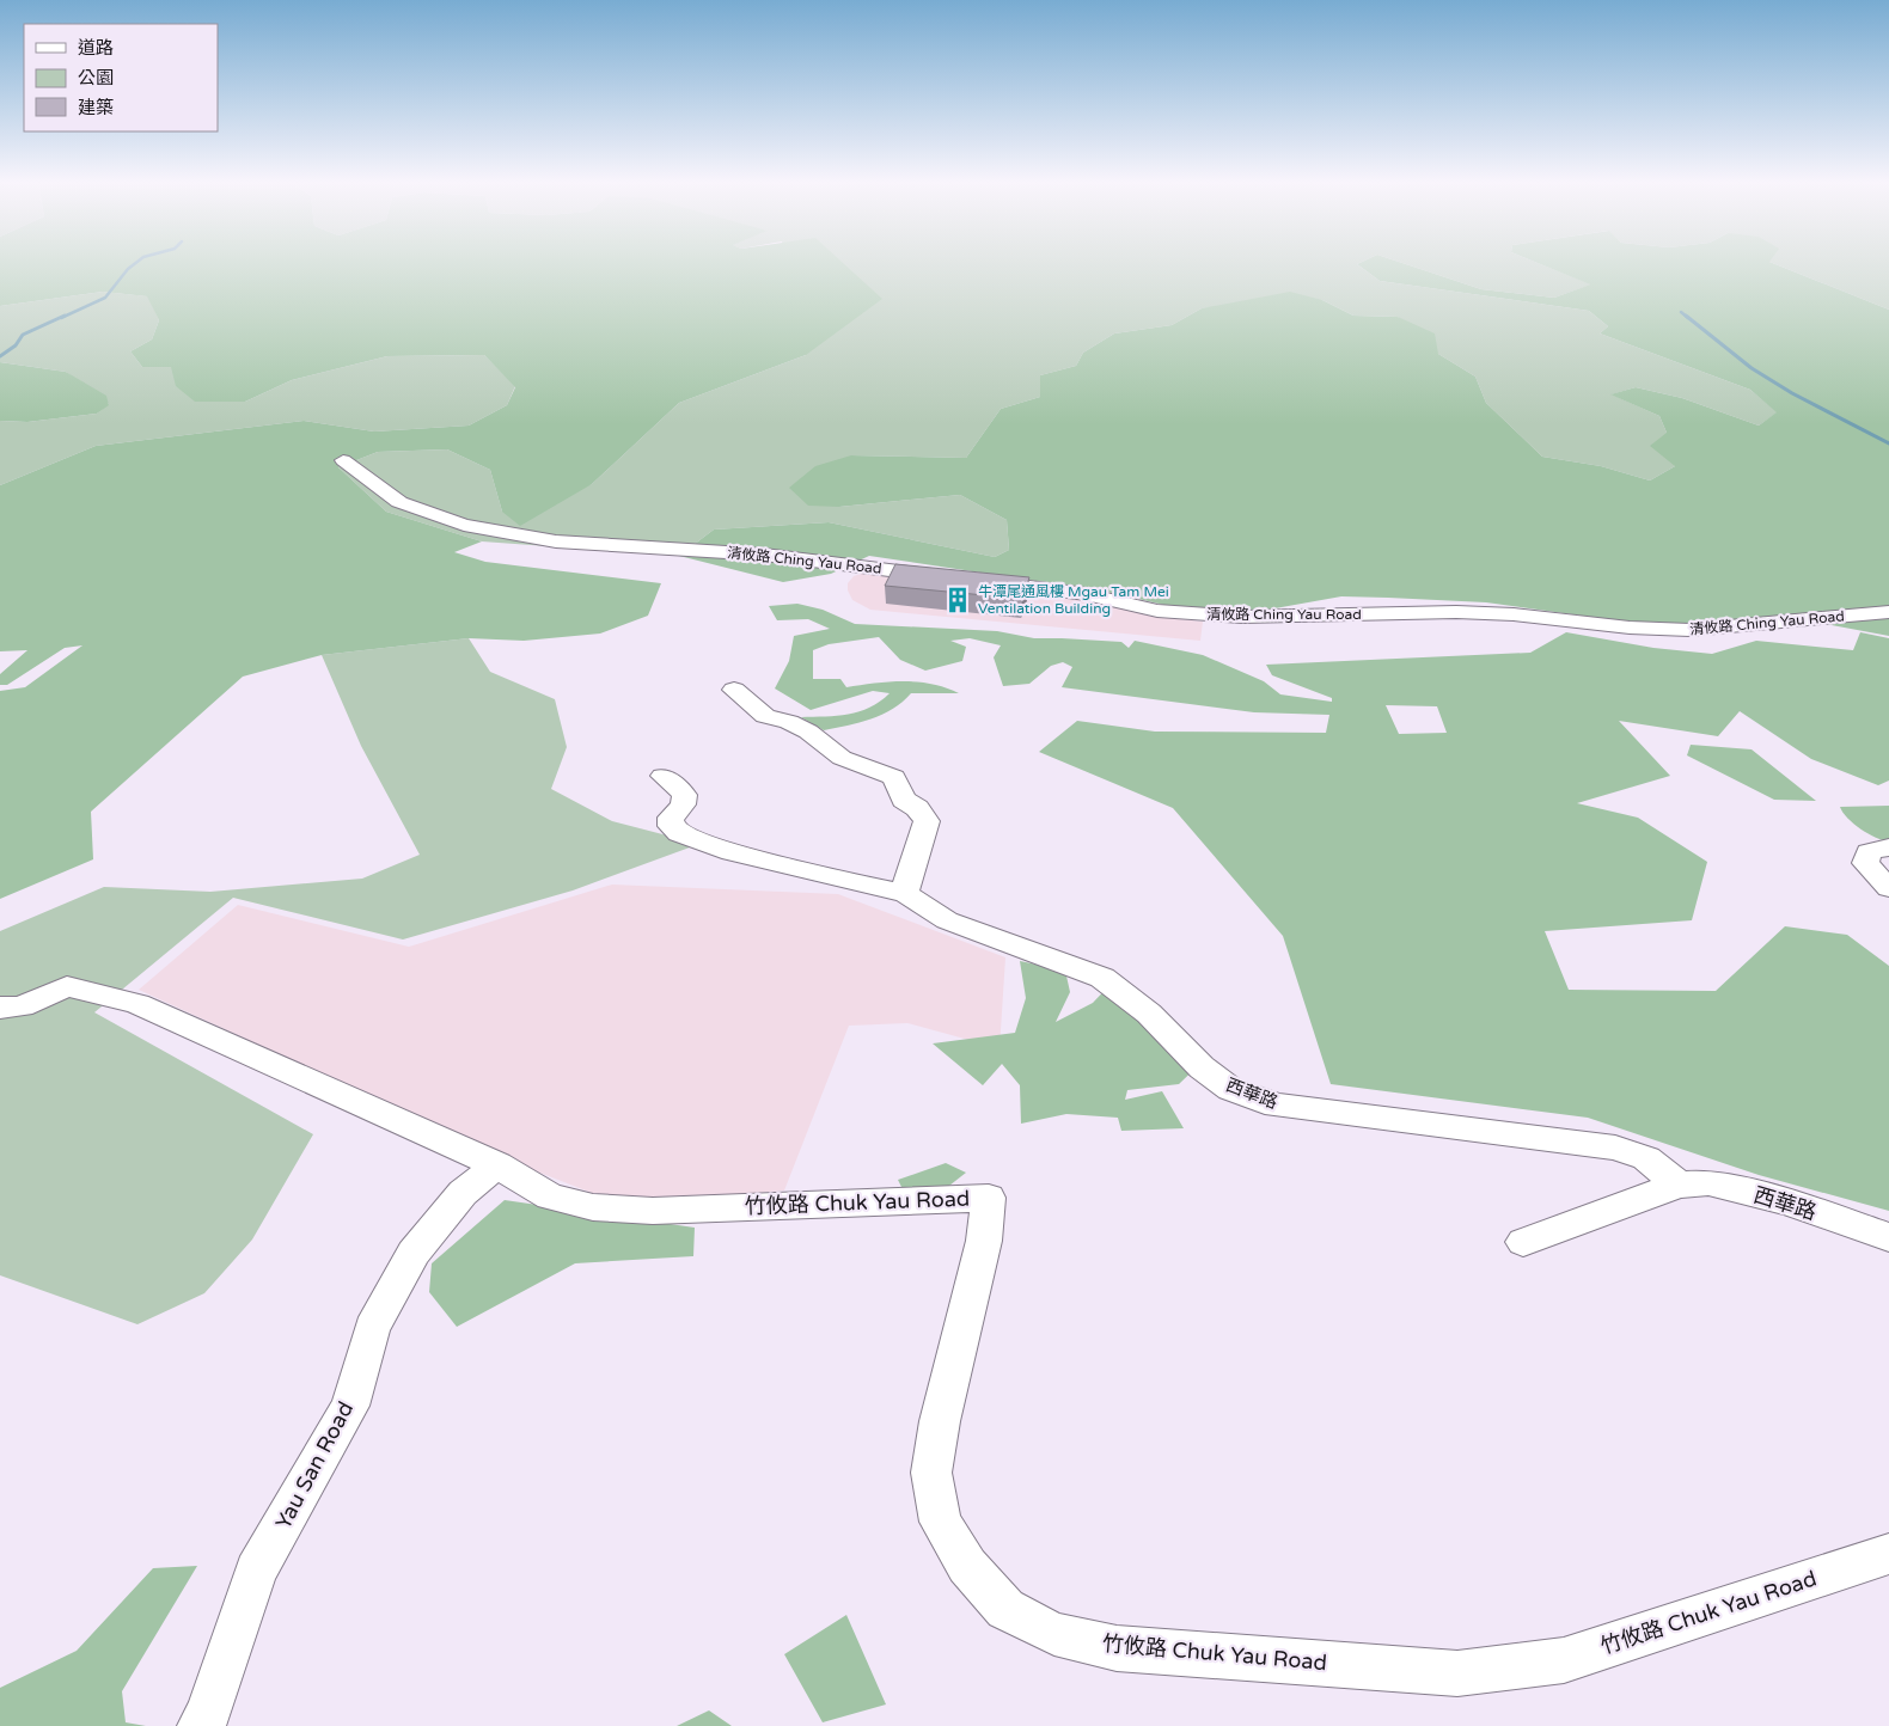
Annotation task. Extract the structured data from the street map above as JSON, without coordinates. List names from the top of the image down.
{
  "streets": {
    "street": [
      "清攸路 Ching Yau Road",
      "西華路",
      "竹攸路 Chuk Yau Road",
      "Yau San Road"
    ]
  },
  "crossings": [
    ["竹攸路 Chuk Yau Road", "Yau San Road"]
  ],
  "places": {
    "building": ["牛潭尾通風樓 Mgau Tam Mei Ventilation Building"]
  },
  "legend": ["道路", "公園", "建築"]
}
